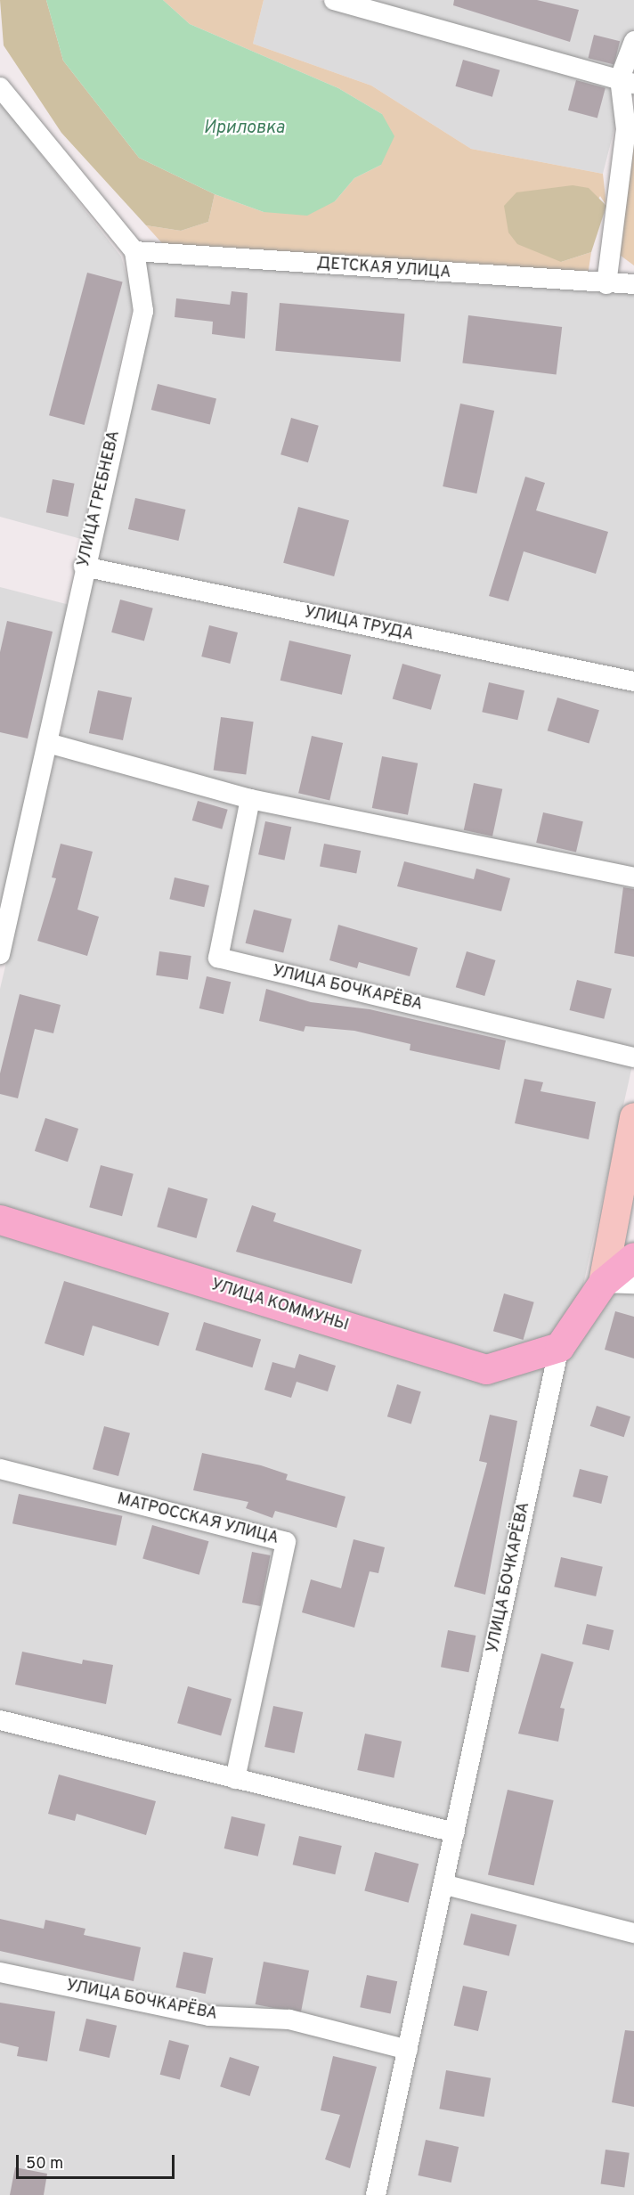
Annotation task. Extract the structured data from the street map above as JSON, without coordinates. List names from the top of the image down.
{
  "streets": {
    "main road": ["УЛИЦА БОЧКАРЁВА", "УЛИЦА КОММУНЫ"],
    "street": [
      "ДЕТСКАЯ УЛИЦА",
      "УЛИЦА ГРЕБНЕВА",
      "УЛИЦА ТРУДА",
      "МАТРОССКАЯ УЛИЦА"
    ]
  },
  "crossings": [
    ["ДЕТСКАЯ УЛИЦА", "УЛИЦА ГРЕБНЕВА"],
    ["УЛИЦА ГРЕБНЕВА", "УЛИЦА ТРУДА"],
    ["УЛИЦА БОЧКАРЁВА", "УЛИЦА КОММУНЫ"]
  ],
  "water": ["Ириловка"],
  "scale_bar": "50 m"
}
